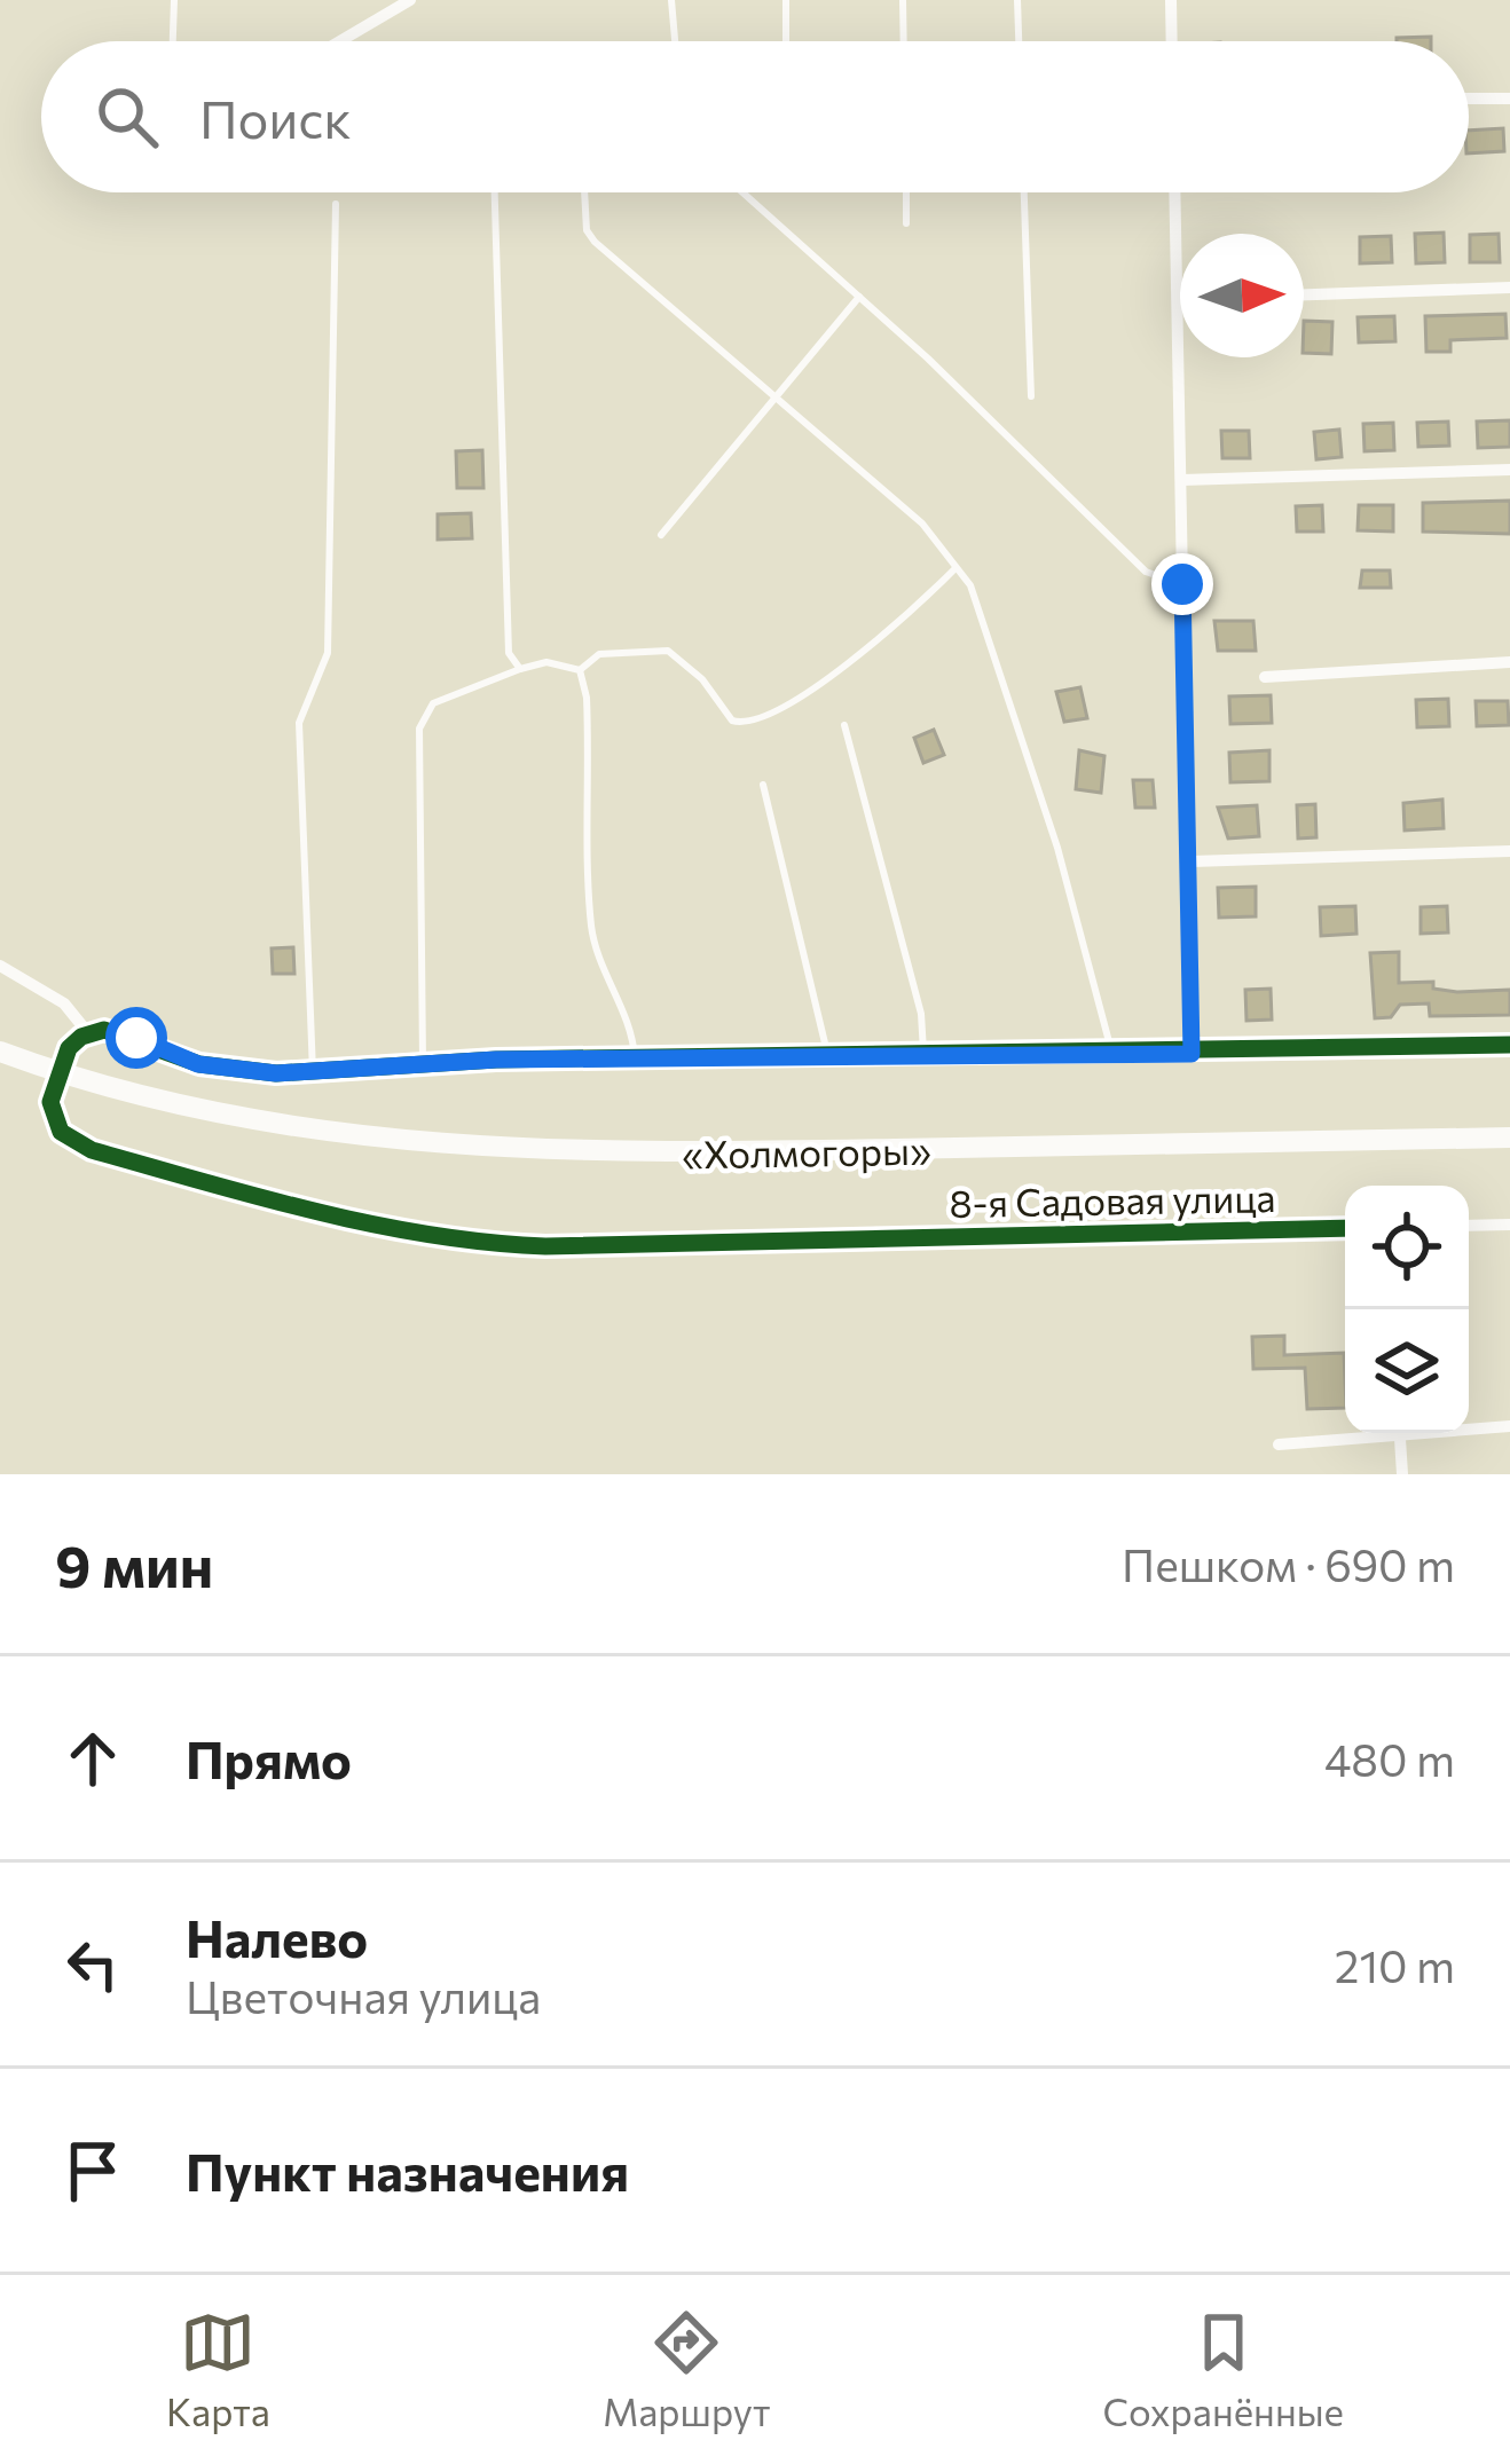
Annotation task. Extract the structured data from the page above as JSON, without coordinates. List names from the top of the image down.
{
  "streets": {
    "highway": ["«Холмогоры»"],
    "street": ["8-я Садовая улица"]
  },
  "north": "right",
  "page": {
    "search": "Поиск",
    "heading": ["9 мин", "Пешком · 690 m"],
    "list": [
      ["Прямо", "480 m"],
      ["Налево", "Цветочная улица", "210 m"],
      "Пункт назначения"
    ],
    "nav": ["Карта", "Маршрут", "Сохранённые"]
  }
}
